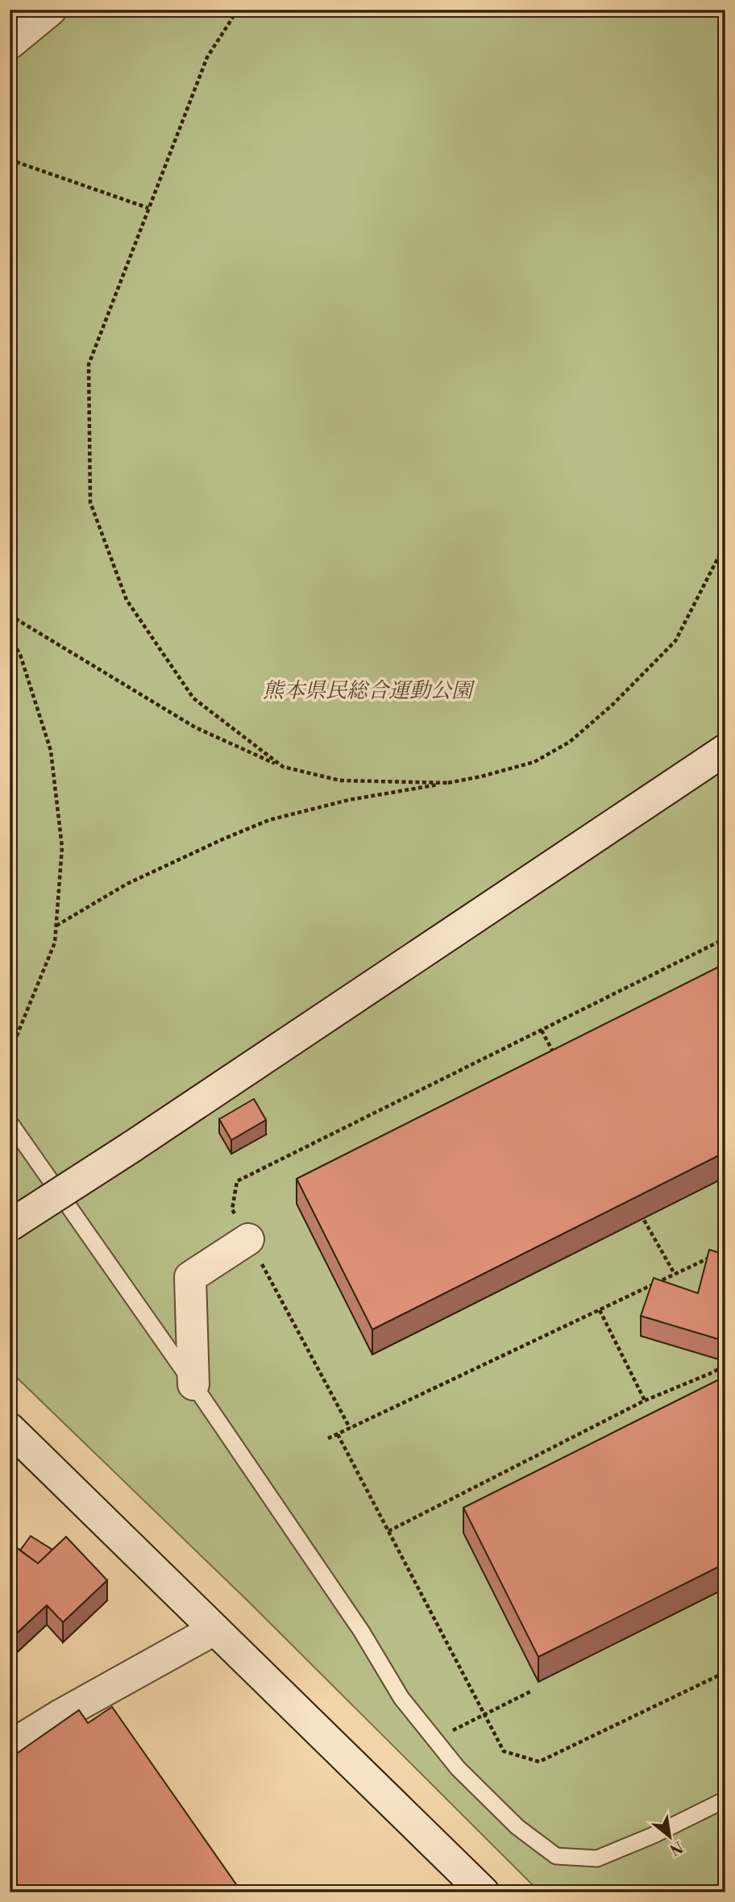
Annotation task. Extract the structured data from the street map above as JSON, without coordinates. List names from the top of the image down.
{
  "parks": ["熊本県民総合運動公園"],
  "north": "bottom right"
}
